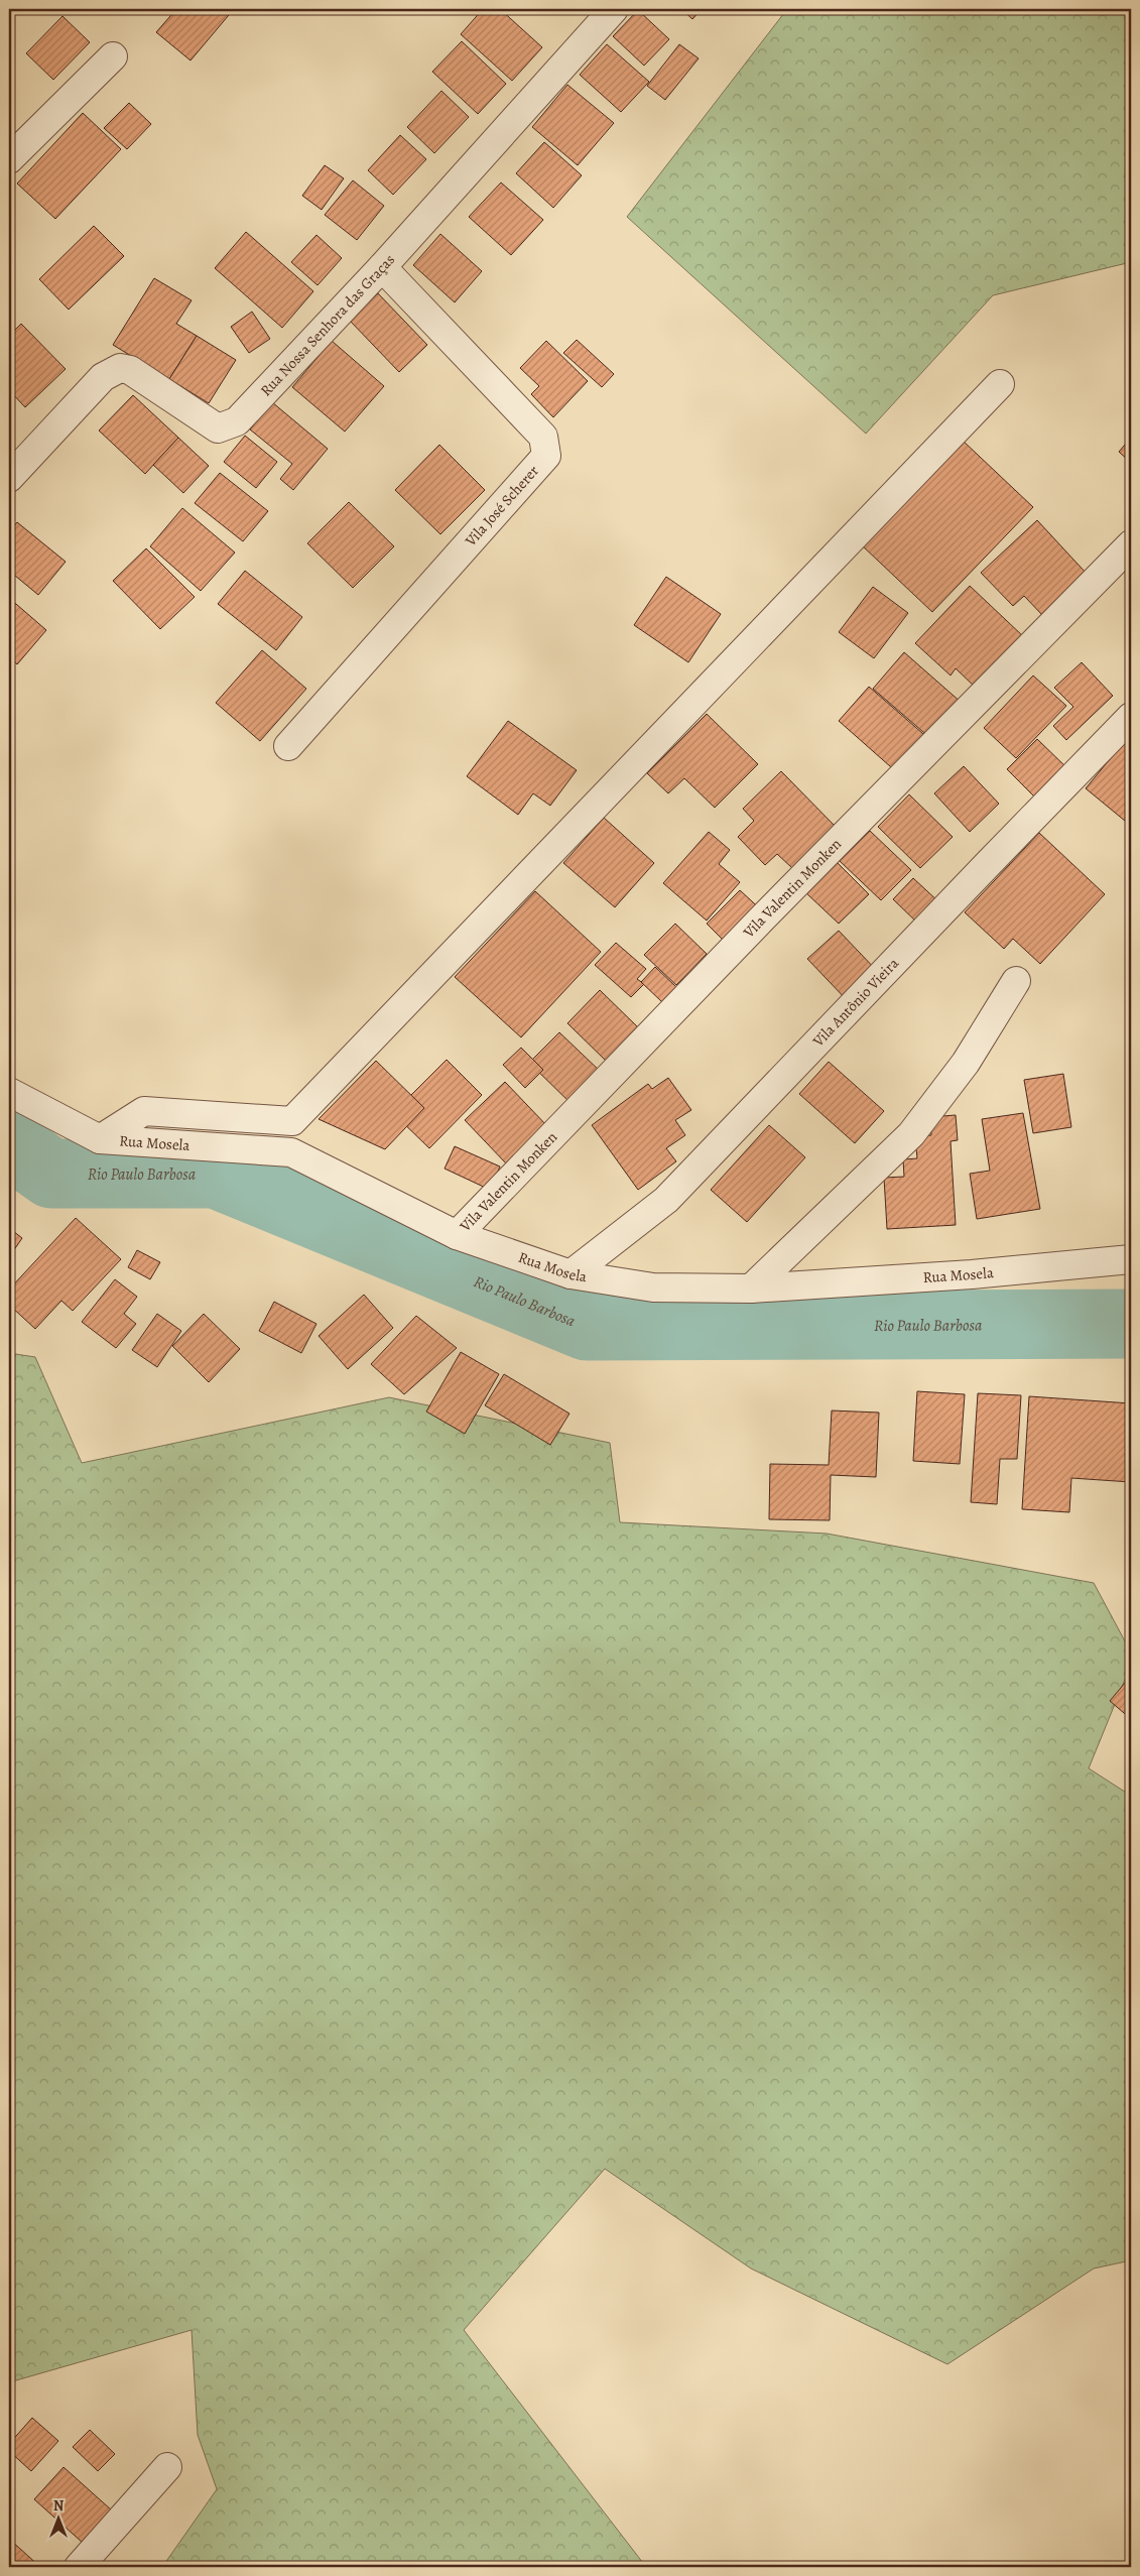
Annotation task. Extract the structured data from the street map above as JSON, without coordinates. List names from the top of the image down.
{
  "streets": {
    "street": [
      "Rua Nossa Senhora das Graças",
      "Vila José Scherer",
      "Vila Valentin Monken",
      "Vila Antônio Vieira",
      "Rua Mosela"
    ]
  },
  "crossings": [
    ["Rua Nossa Senhora das Graças", "Vila José Scherer"],
    ["Vila Valentin Monken", "Rua Mosela"],
    ["Vila Antônio Vieira", "Rua Mosela"]
  ],
  "water": ["Rio Paulo Barbosa"],
  "north": "top"
}
